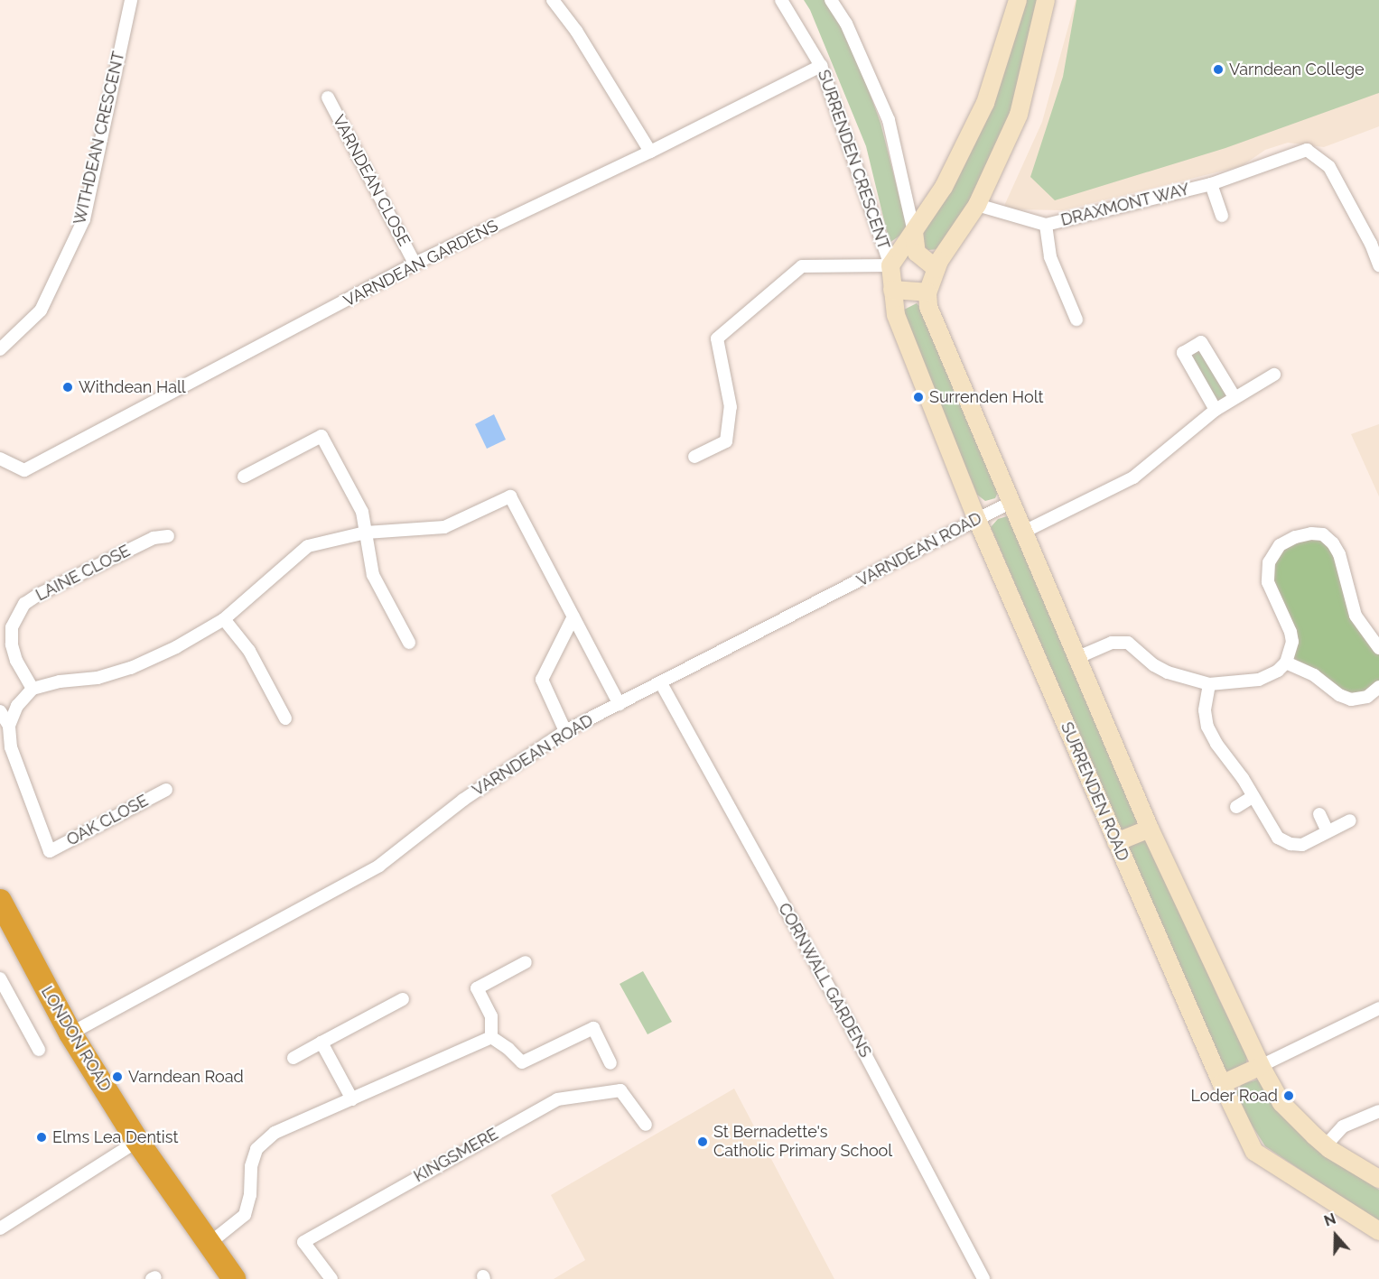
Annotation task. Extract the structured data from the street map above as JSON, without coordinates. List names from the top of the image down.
{
  "streets": {
    "highway": ["LONDON ROAD"],
    "street": [
      "WITHDEAN CRESCENT",
      "SURRENDEN CRESCENT",
      "VARNDEAN CLOSE",
      "DRAXMONT WAY",
      "VARNDEAN GARDENS",
      "VARNDEAN ROAD",
      "LAINE CLOSE",
      "SURRENDEN ROAD",
      "OAK CLOSE",
      "CORNWALL GARDENS",
      "KINGSMERE"
    ]
  },
  "crossings": [
    ["SURRENDEN CRESCENT", "VARNDEAN GARDENS"],
    ["SURRENDEN CRESCENT", "SURRENDEN ROAD"],
    ["VARNDEAN CLOSE", "VARNDEAN GARDENS"],
    ["VARNDEAN ROAD", "SURRENDEN ROAD"],
    ["VARNDEAN ROAD", "CORNWALL GARDENS"],
    ["VARNDEAN ROAD", "LONDON ROAD"]
  ],
  "places": [
    "Varndean College",
    "Withdean Hall",
    "Surrenden Holt",
    "Varndean Road",
    "Loder Road",
    "Elms Lea Dentist",
    "St Bernadette's Catholic Primary School"
  ],
  "north": "top"
}
